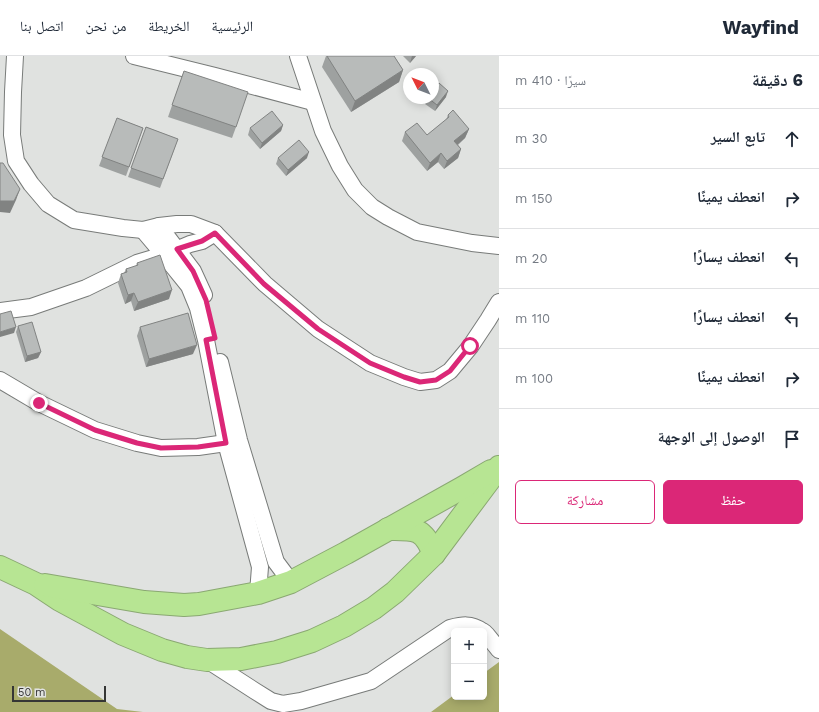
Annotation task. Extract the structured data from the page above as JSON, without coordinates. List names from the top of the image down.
{
  "scale_bar": "50 m",
  "north": "top left",
  "page": {
    "header": "Wayfind",
    "nav": [
      "الرئيسية",
      "الخريطة",
      "من نحن",
      "اتصل بنا"
    ],
    "heading": ["6 دقيقة", "سيرًا · 410 m"],
    "list": [
      ["تابع السير", "30 m"],
      ["انعطف يمينًا", "150 m"],
      ["انعطف يسارًا", "20 m"],
      ["انعطف يسارًا", "110 m"],
      ["انعطف يمينًا", "100 m"],
      "الوصول إلى الوجهة"
    ],
    "buttons": ["حفظ", "مشاركة"],
    "map_buttons": ["+", "−"],
    "scale": "50 m"
  }
}
